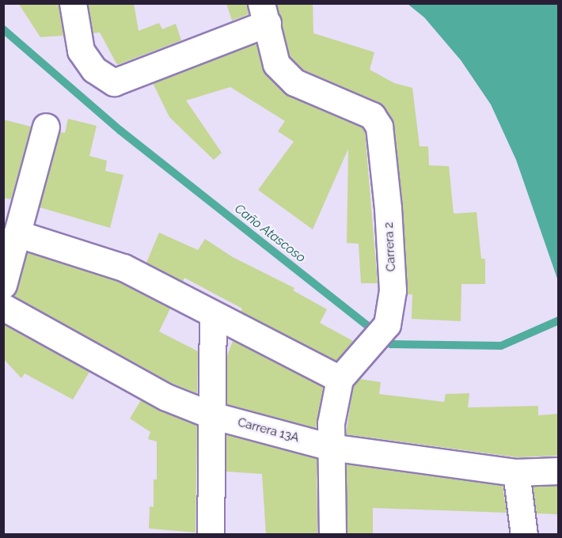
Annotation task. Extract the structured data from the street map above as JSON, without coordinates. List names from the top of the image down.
{
  "streets": {
    "street": ["Carrera 2", "Carrera 13A"]
  },
  "water": ["Caño Atascoso"]
}
